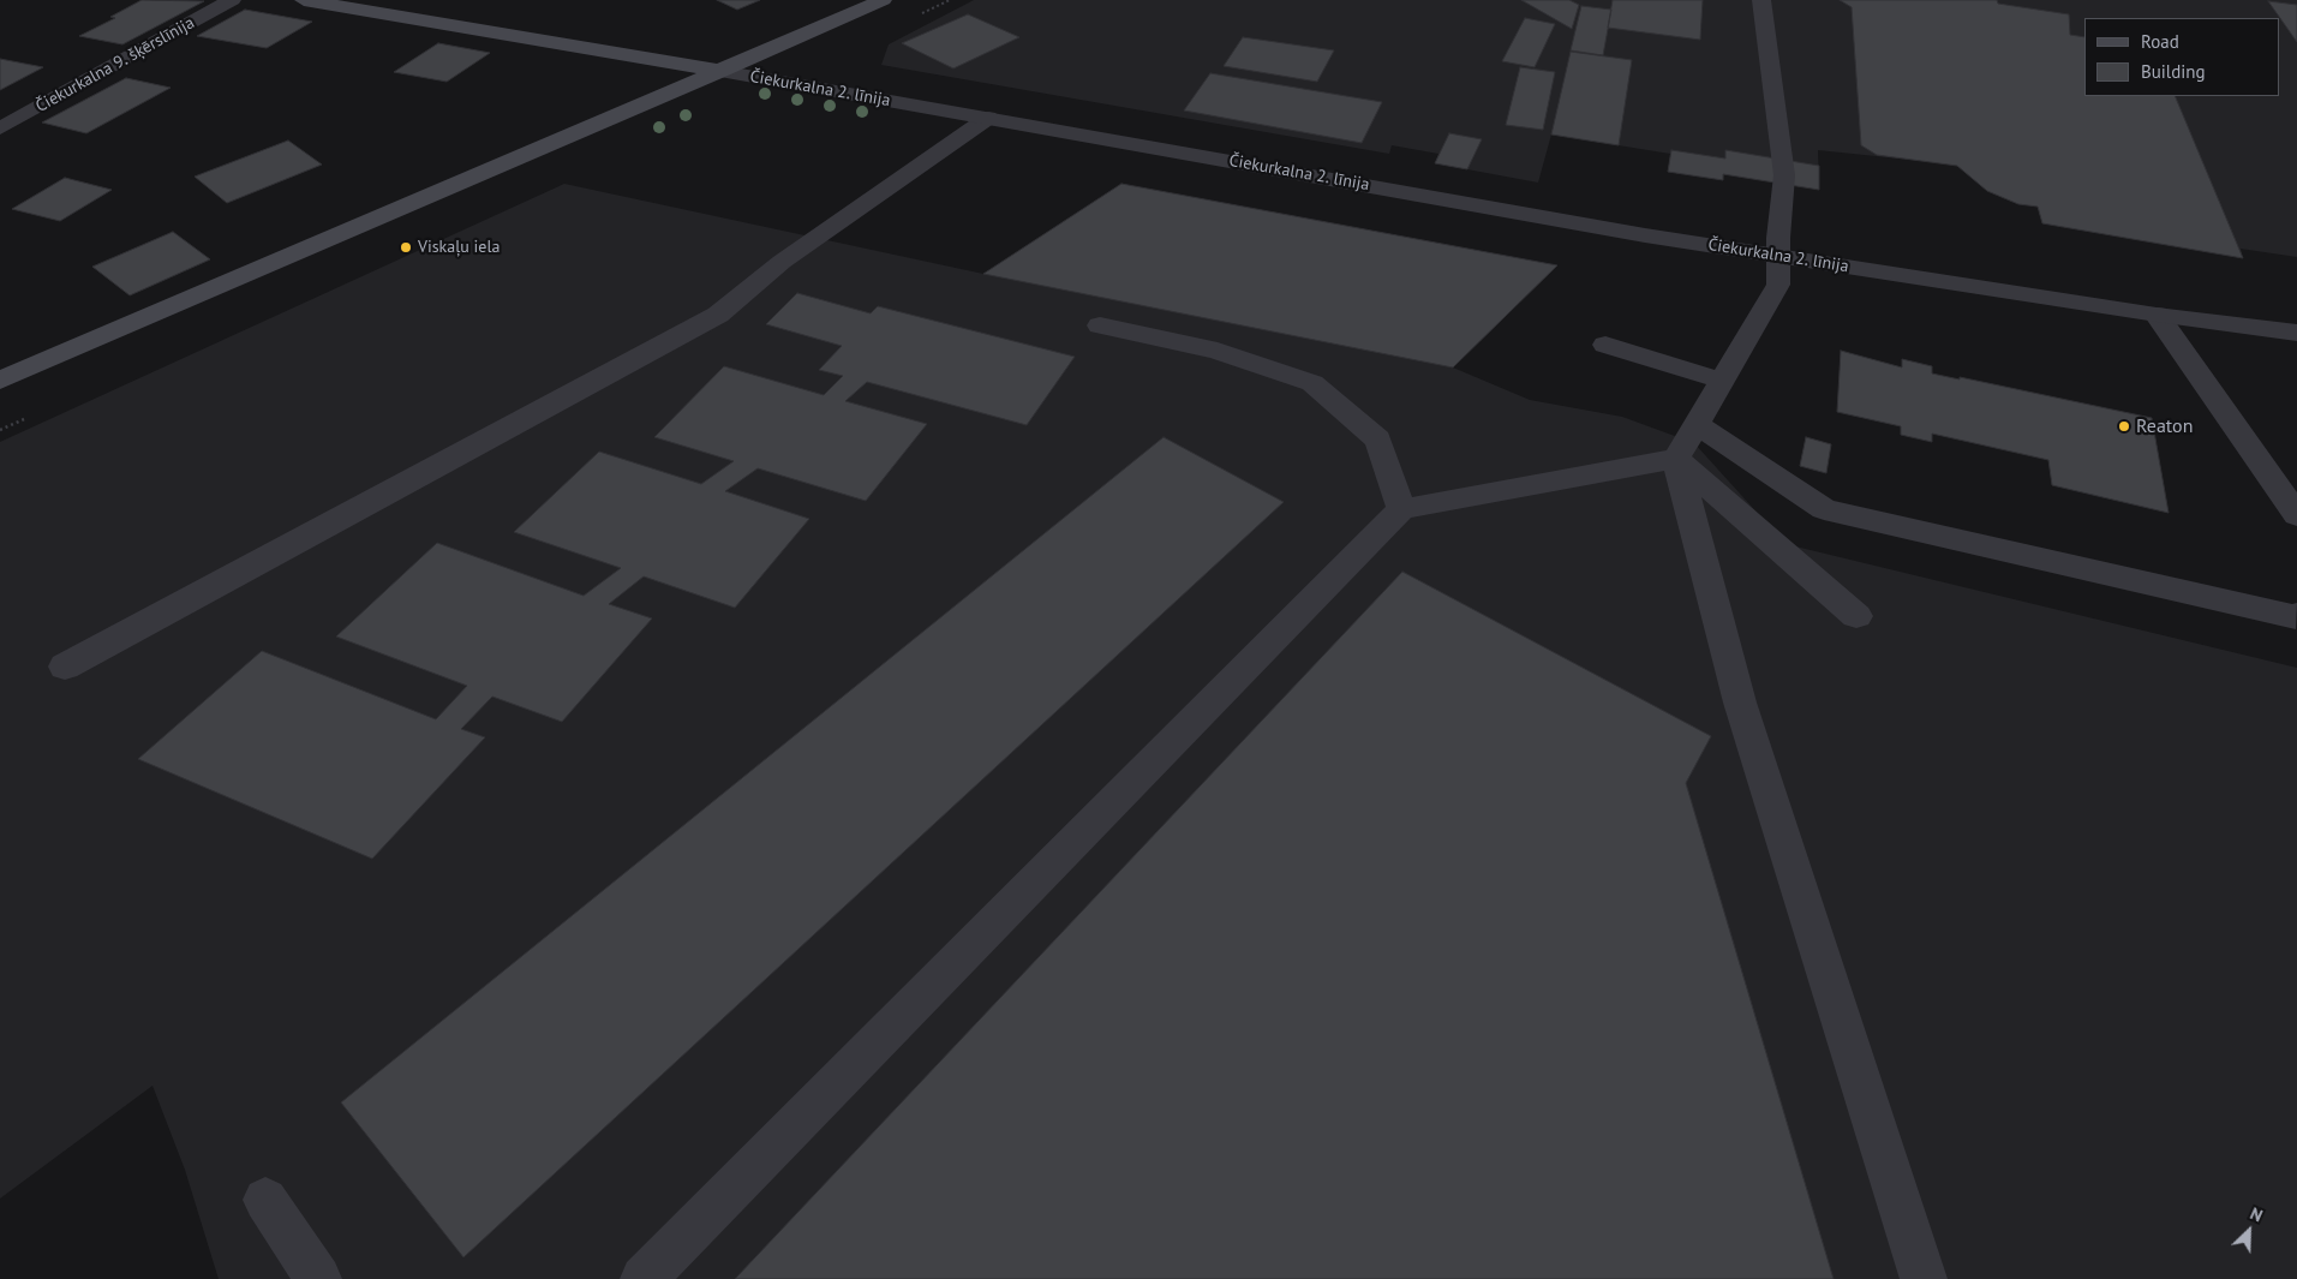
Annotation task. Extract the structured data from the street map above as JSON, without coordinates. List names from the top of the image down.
{
  "streets": {
    "street": ["Čiekurkalna 9. šķērslīnija", "Čiekurkalna 2. līnija"]
  },
  "places": ["Viskaļu iela", "Reaton"],
  "legend": ["Road", "Building"],
  "north": "top right"
}
